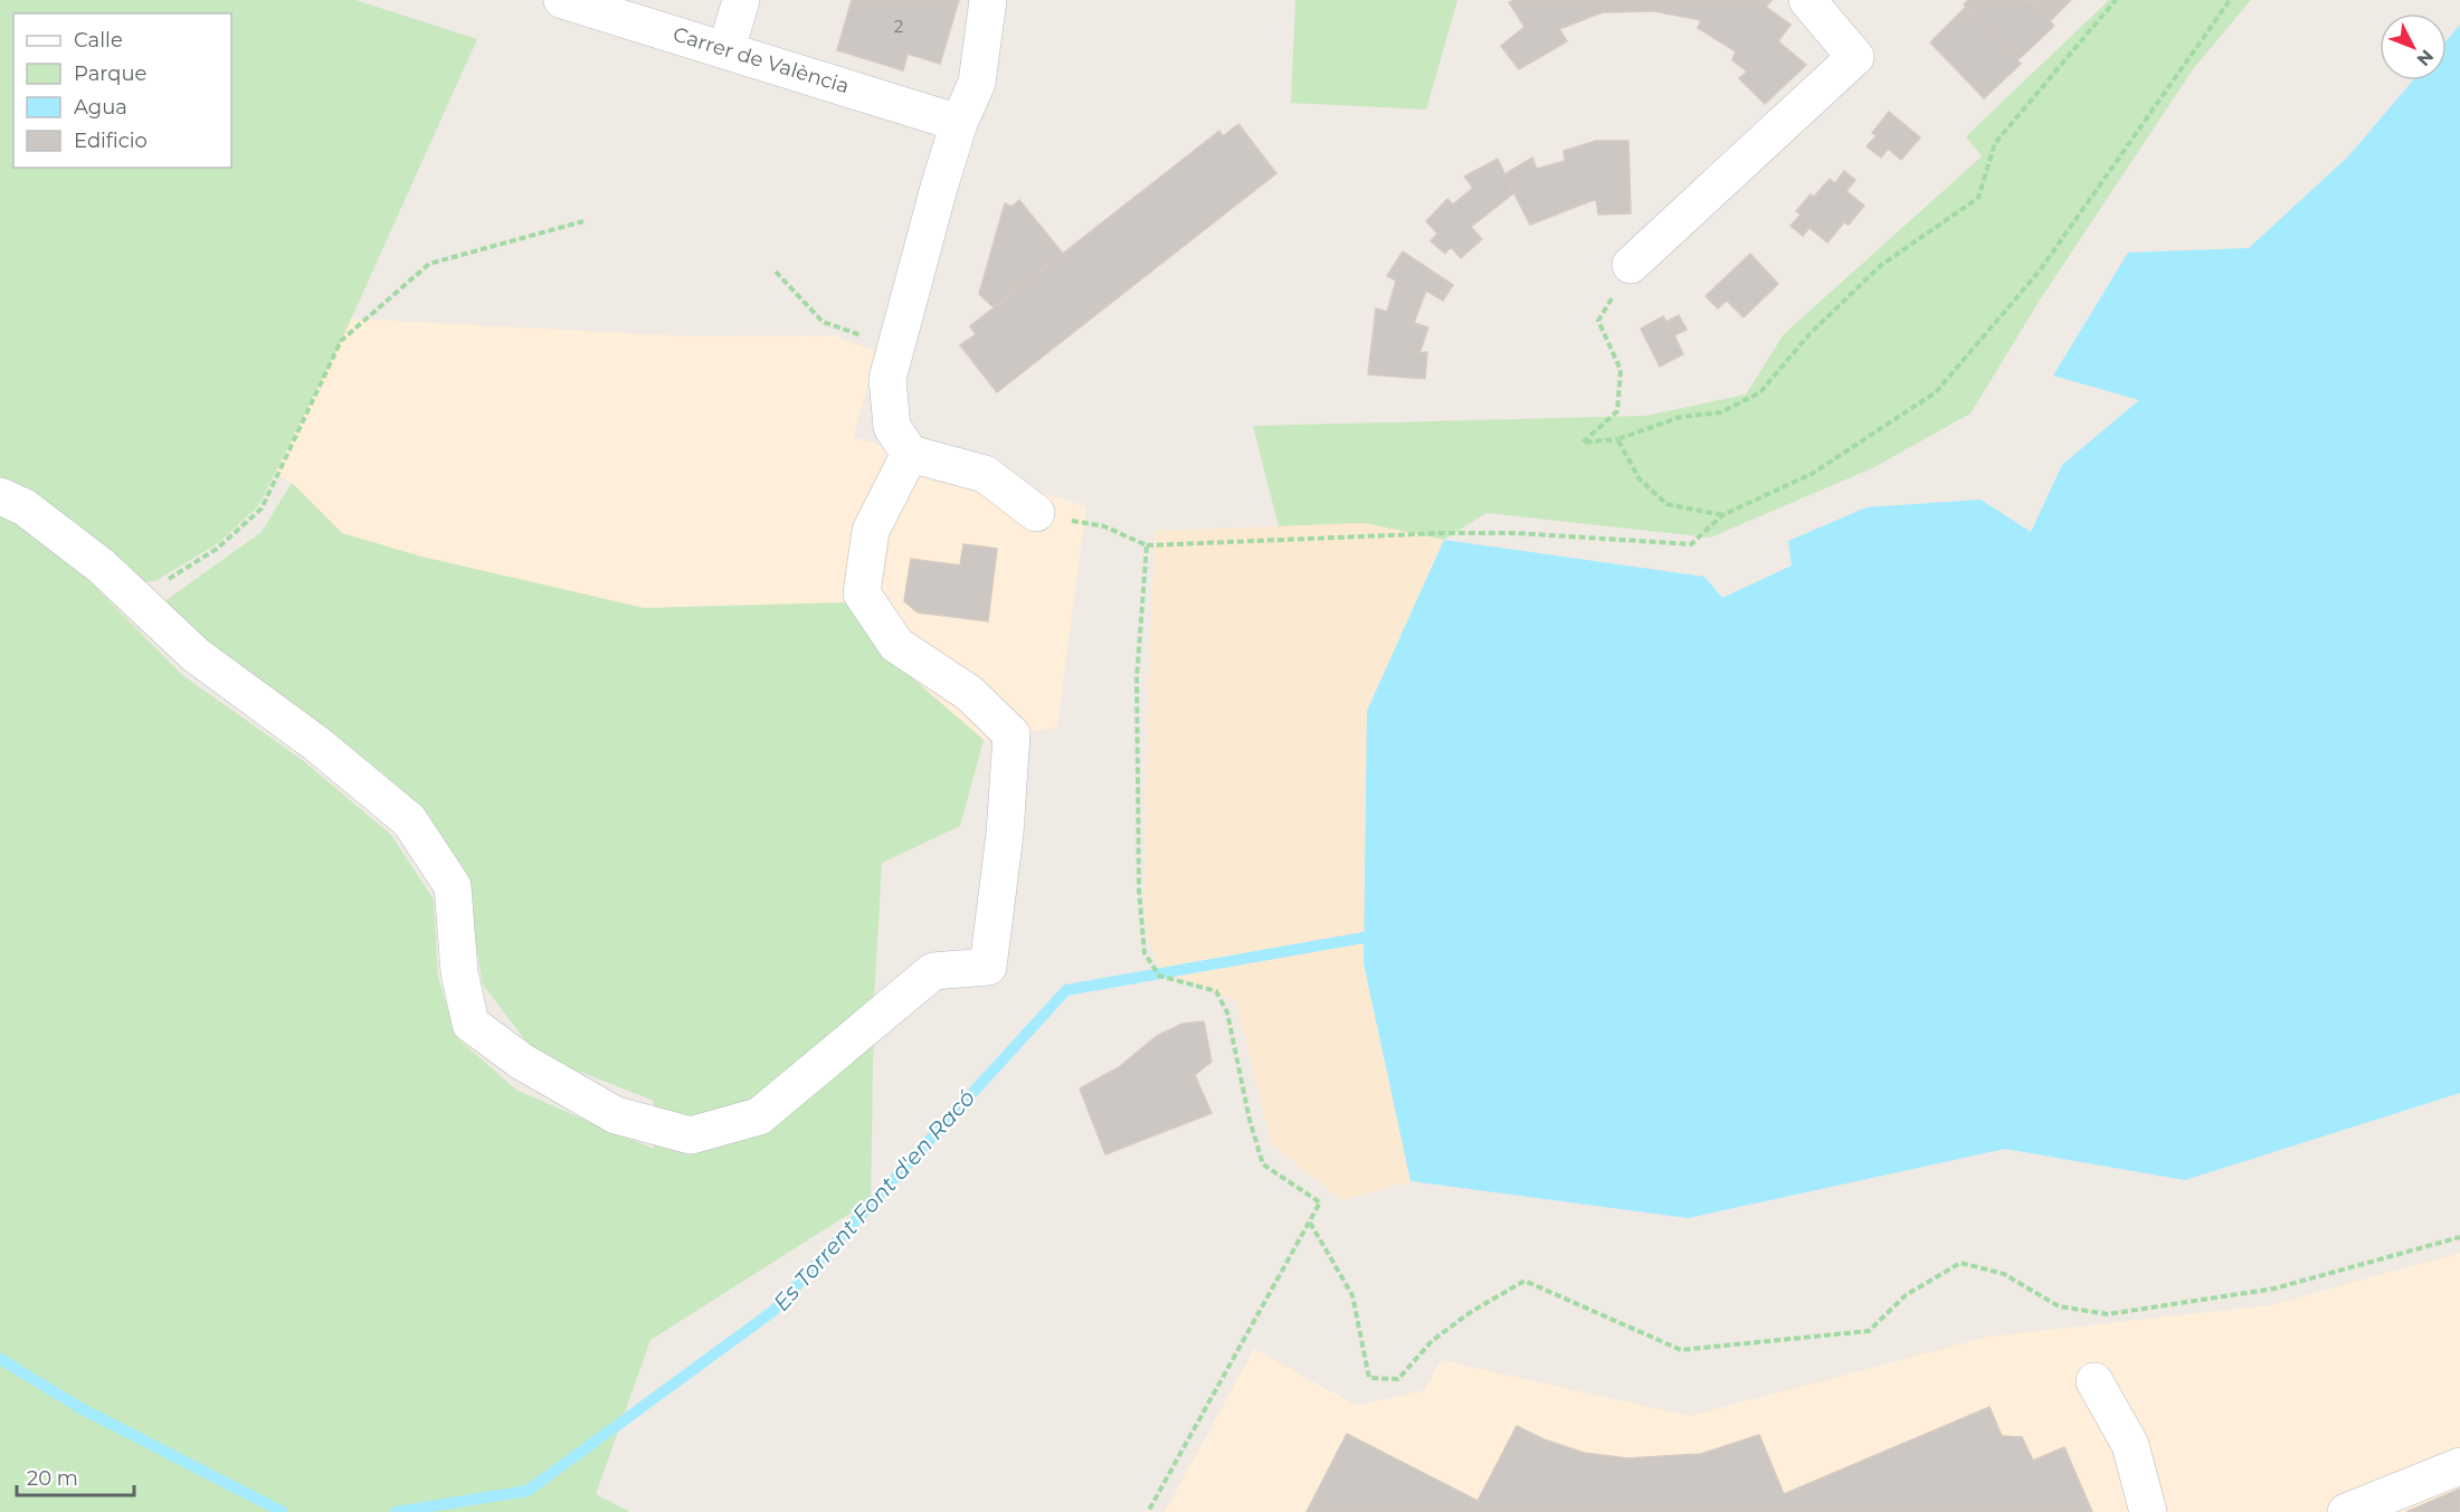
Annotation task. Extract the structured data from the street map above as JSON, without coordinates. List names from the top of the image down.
{
  "streets": {
    "street": ["Carrer de València"]
  },
  "water": ["Es Torrent Font d'en Racó"],
  "house_numbers": ["2"],
  "legend": [
    "Calle",
    "Parque",
    "Agua",
    "Edificio"
  ],
  "scale_bar": "20 m",
  "north": "bottom right"
}
